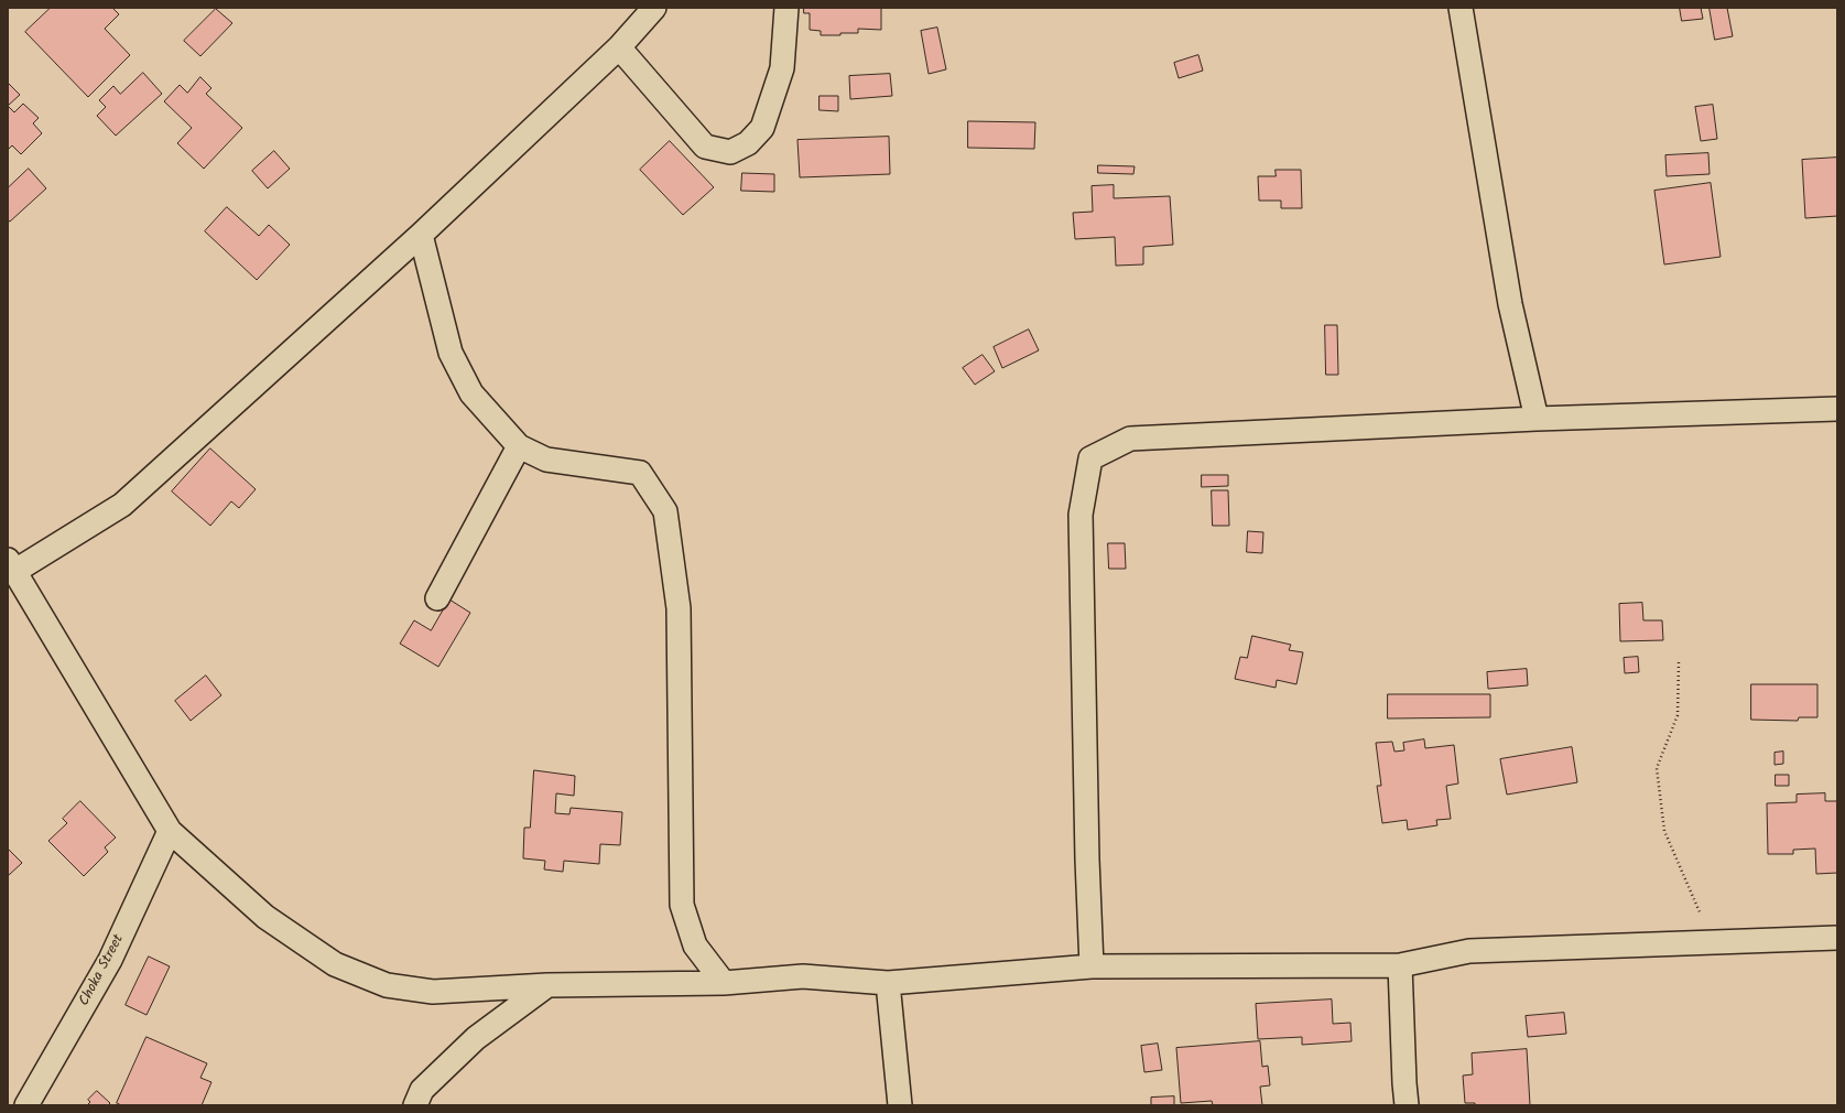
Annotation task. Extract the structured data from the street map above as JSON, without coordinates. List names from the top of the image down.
{
  "streets": {
    "street": ["Choka Street"]
  }
}
